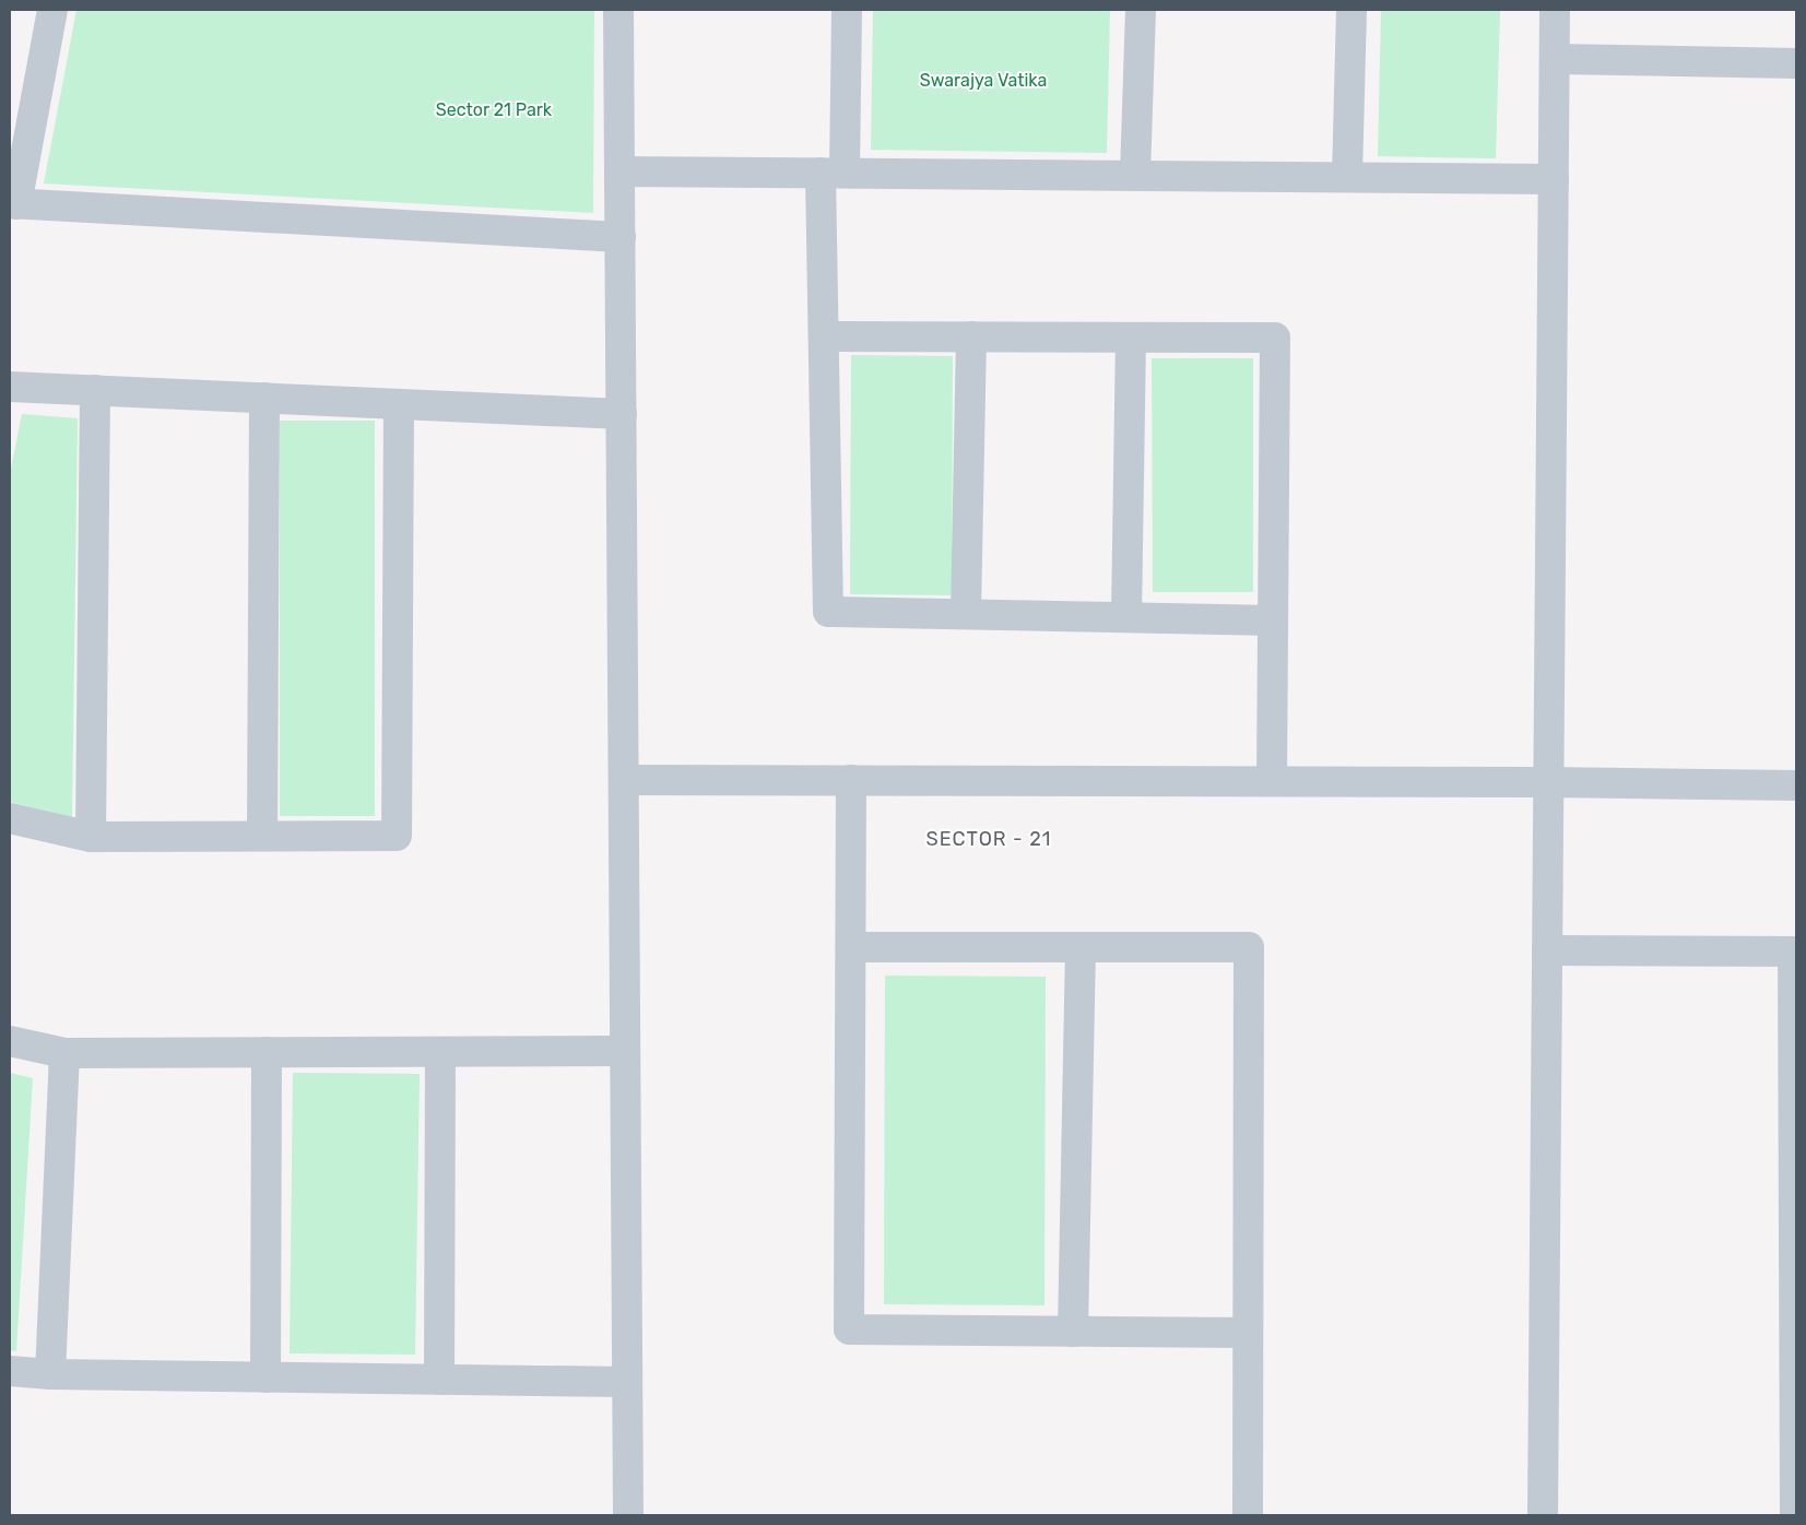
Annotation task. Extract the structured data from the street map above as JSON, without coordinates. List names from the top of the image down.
{
  "districts": ["SECTOR - 21"],
  "parks": ["Swarajya Vatika", "Sector 21 Park"]
}
